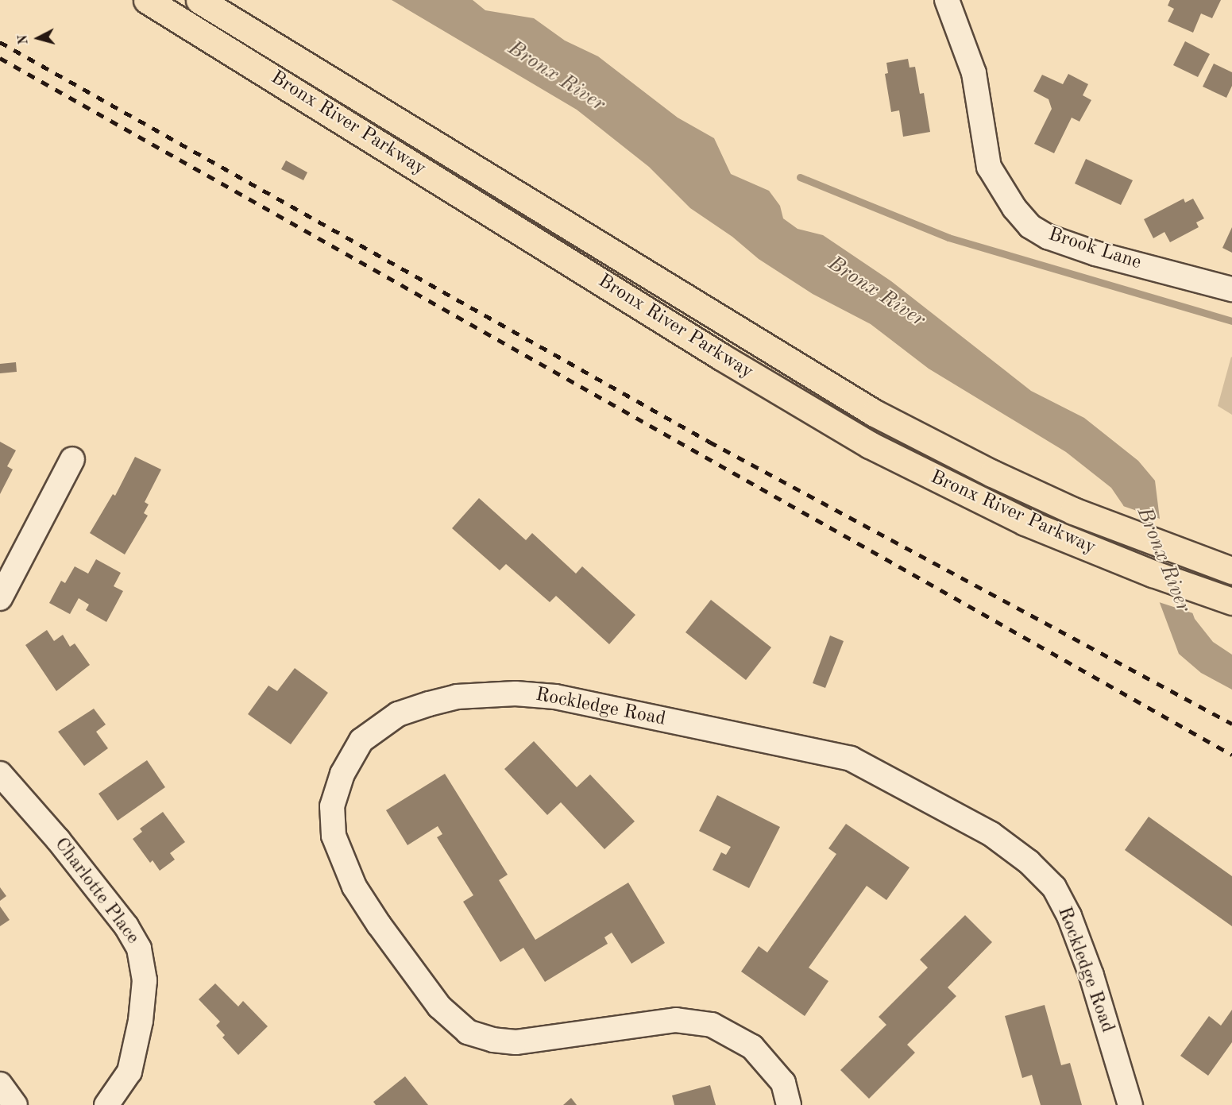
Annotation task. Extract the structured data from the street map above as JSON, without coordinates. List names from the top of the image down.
{
  "streets": {
    "highway": ["Bronx River Parkway"],
    "street": ["Brook Lane", "Rockledge Road", "Charlotte Place"]
  },
  "water": ["Bronx River"],
  "north": "left"
}
